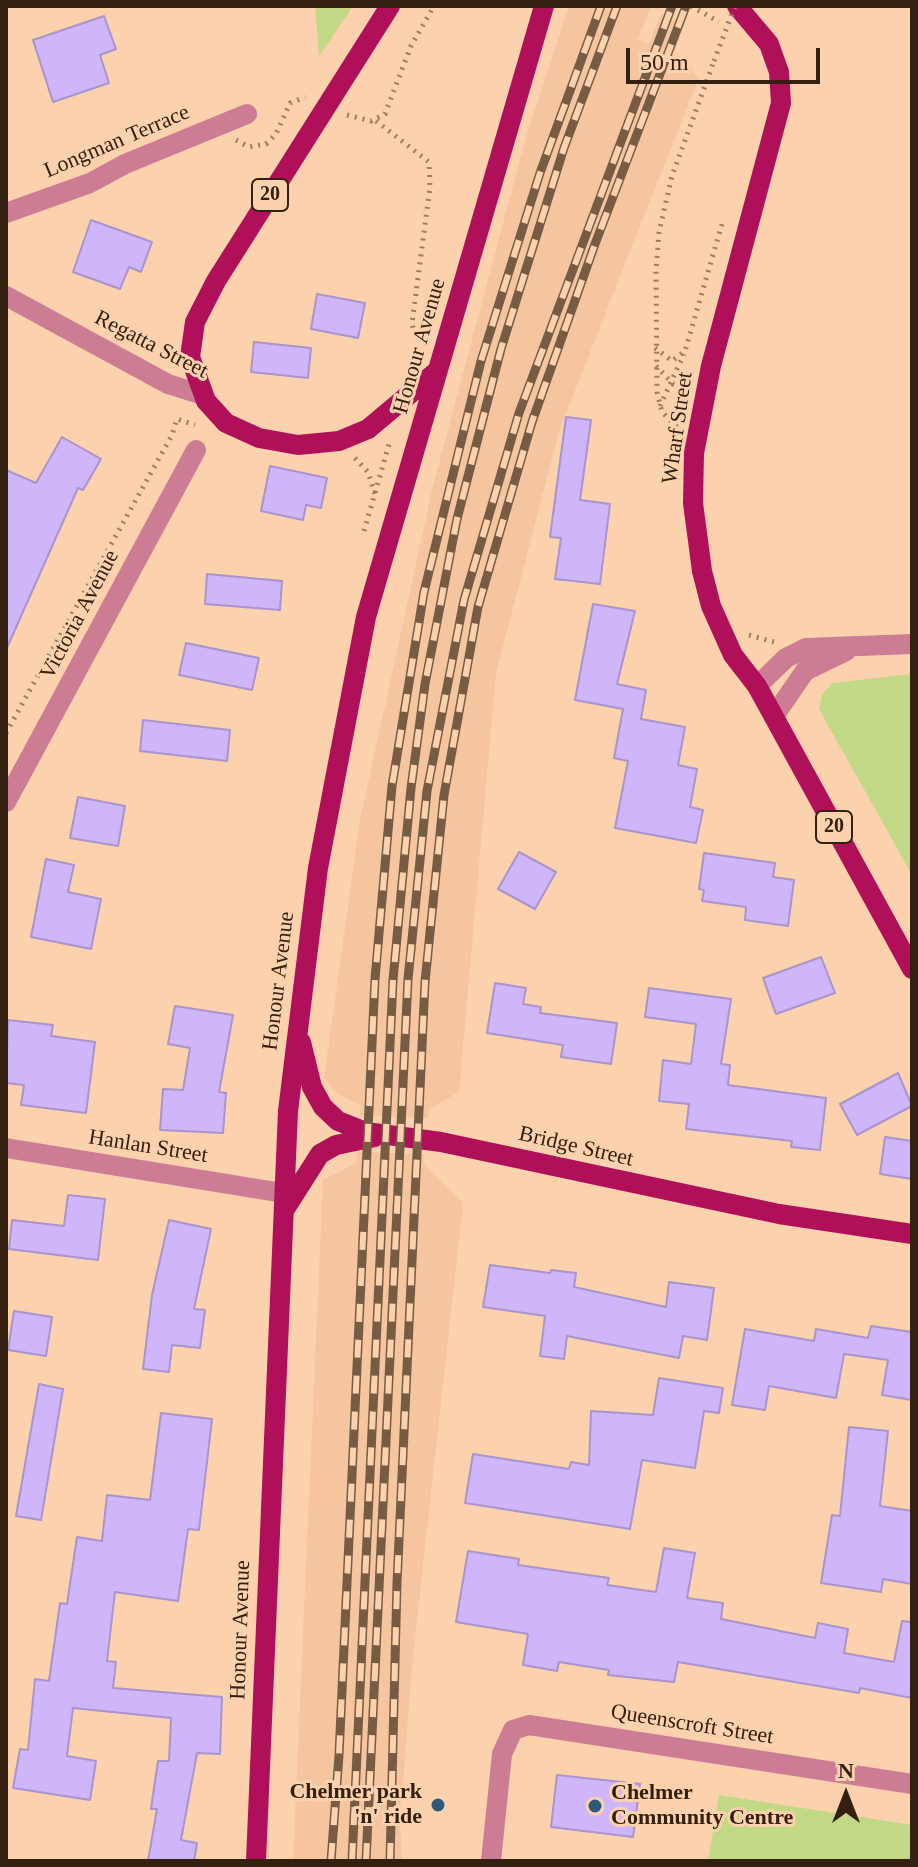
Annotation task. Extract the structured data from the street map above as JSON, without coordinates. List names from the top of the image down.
{
  "streets": {
    "main road": [
      "20",
      "Regatta Street",
      "Honour Avenue",
      "Wharf Street",
      "Bridge Street"
    ],
    "street": [
      "Longman Terrace",
      "Victoria Avenue",
      "Hanlan Street",
      "Queenscroft Street"
    ]
  },
  "crossings": [
    ["20", "Regatta Street"],
    ["Regatta Street", "Honour Avenue"],
    ["Honour Avenue", "Hanlan Street"],
    ["Honour Avenue", "Bridge Street"]
  ],
  "places": ["Chelmer park 'n' ride", "Chelmer Community Centre"],
  "scale_bar": "50 m",
  "north": "top"
}
